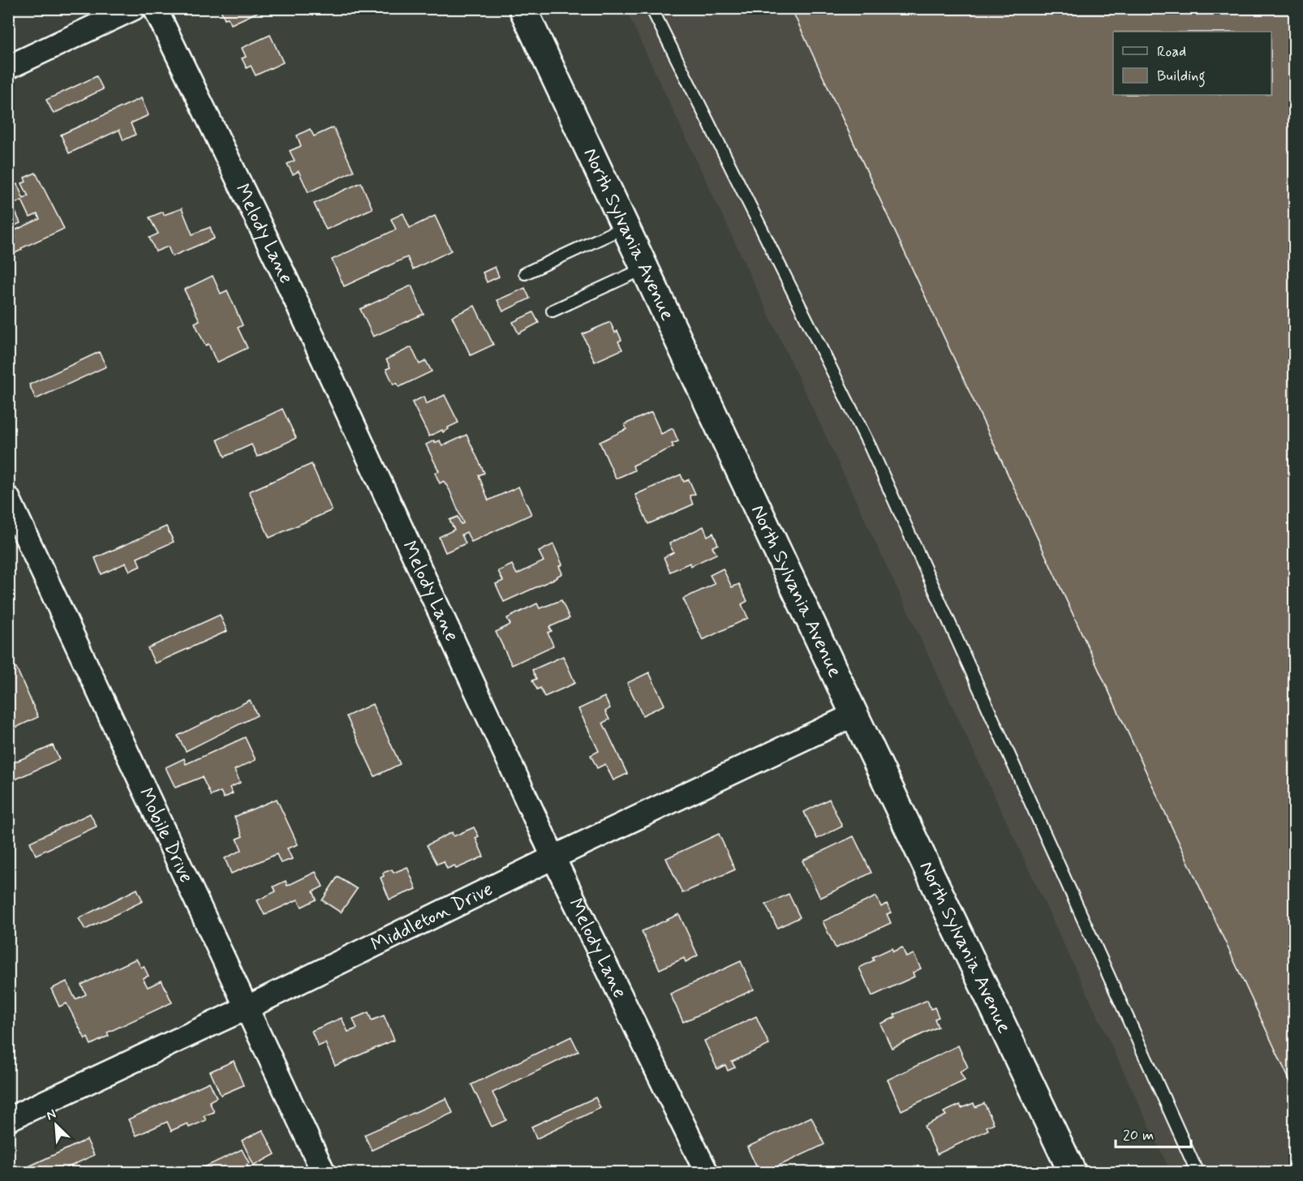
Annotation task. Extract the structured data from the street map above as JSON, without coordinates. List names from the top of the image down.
{
  "streets": {
    "street": [
      "Melody Lane",
      "North Sylvania Avenue",
      "Mobile Drive",
      "Middleton Drive"
    ]
  },
  "crossings": [
    ["Melody Lane", "Middleton Drive"],
    ["North Sylvania Avenue", "Middleton Drive"],
    ["Mobile Drive", "Middleton Drive"]
  ],
  "legend": ["Road", "Building"],
  "scale_bar": "20 m",
  "north": "top left"
}
